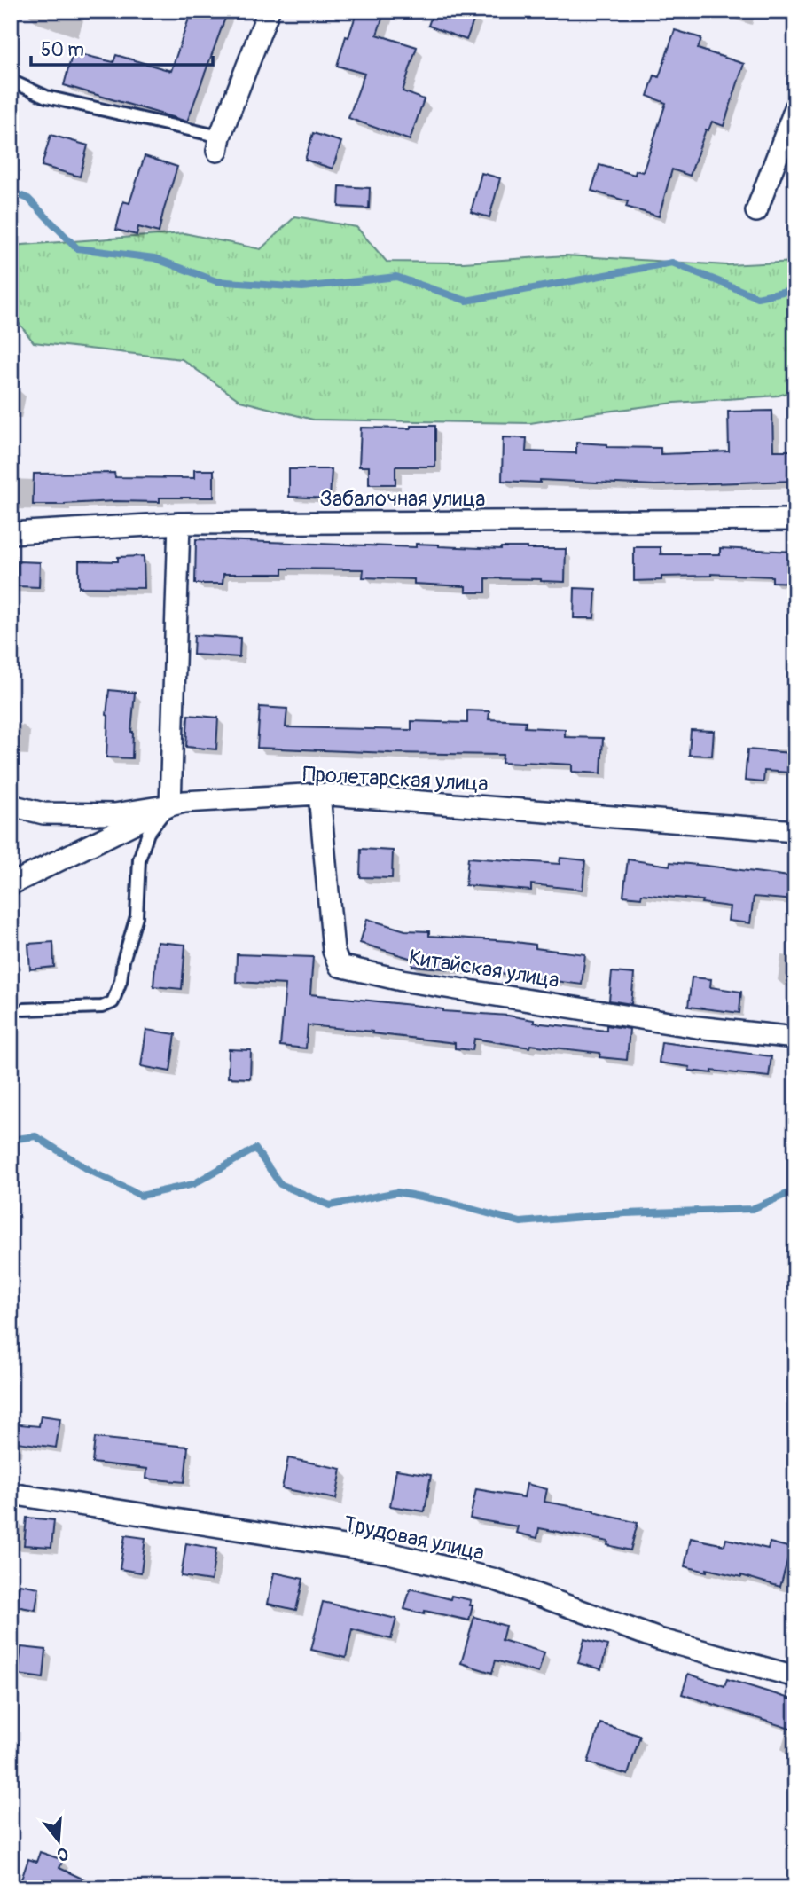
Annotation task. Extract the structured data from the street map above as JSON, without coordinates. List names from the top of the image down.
{
  "streets": {
    "street": [
      "Забалочная улица",
      "Пролетарская улица",
      "Китайская улица",
      "Трудовая улица"
    ]
  },
  "crossings": [
    ["Пролетарская улица", "Китайская улица"]
  ],
  "scale_bar": "50 m",
  "north": "bottom"
}
